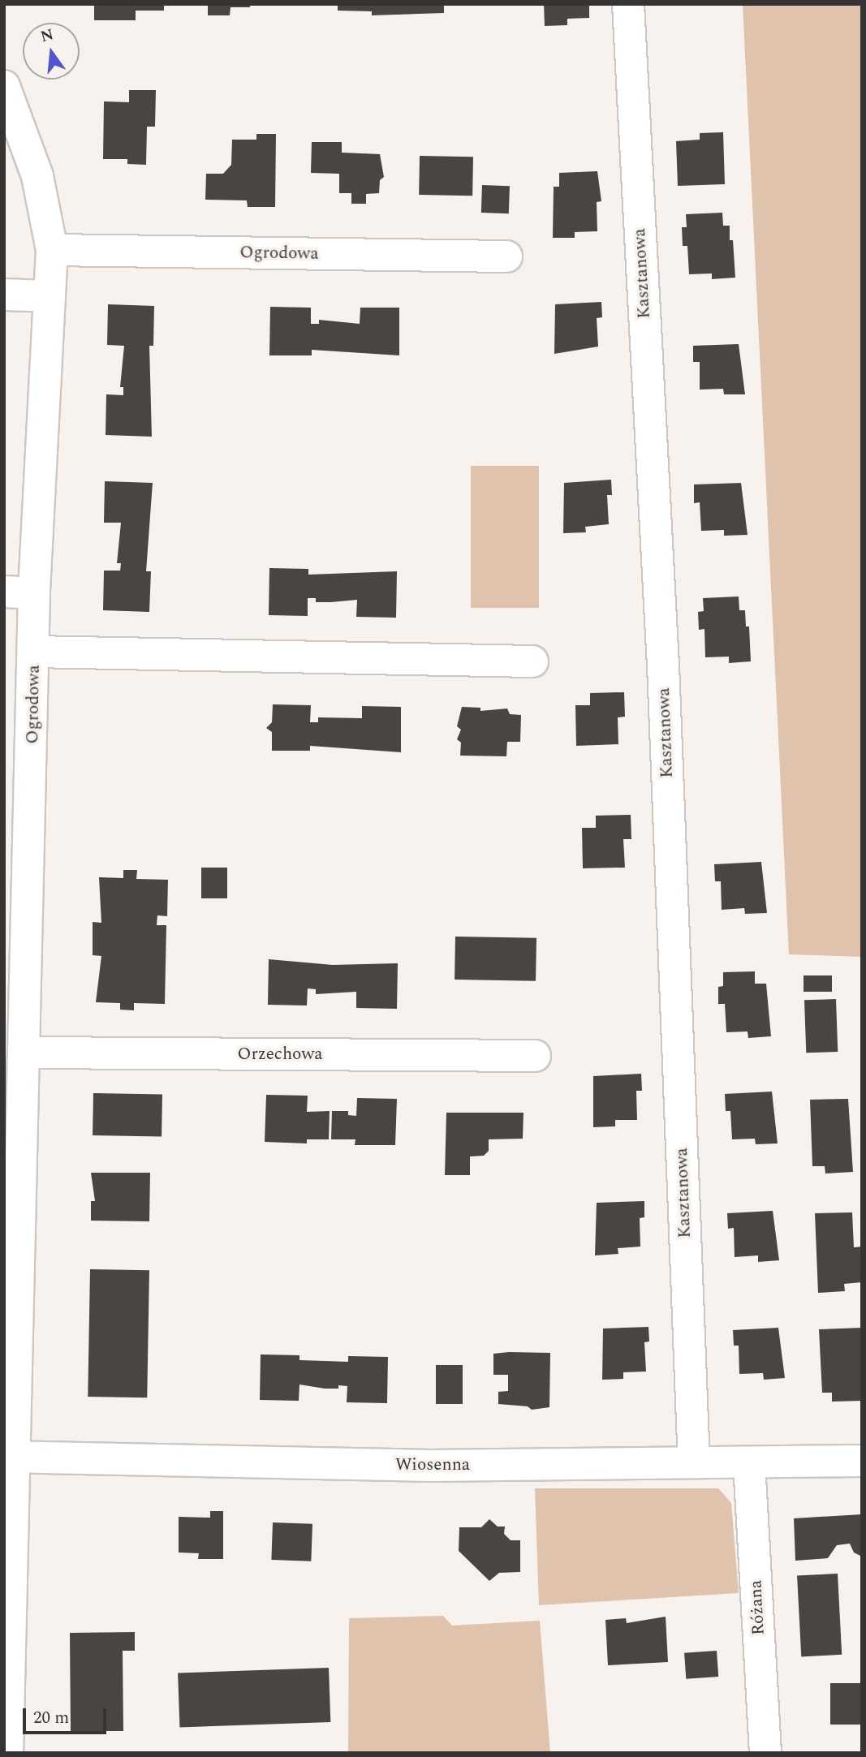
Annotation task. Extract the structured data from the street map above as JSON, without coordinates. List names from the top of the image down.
{
  "streets": {
    "street": [
      "Ogrodowa",
      "Kasztanowa",
      "Orzechowa",
      "Wiosenna",
      "Różana"
    ]
  },
  "crossings": [
    ["Ogrodowa", "Orzechowa"],
    ["Ogrodowa", "Wiosenna"],
    ["Kasztanowa", "Wiosenna"],
    ["Wiosenna", "Różana"]
  ],
  "scale_bar": "20 m",
  "north": "top"
}
